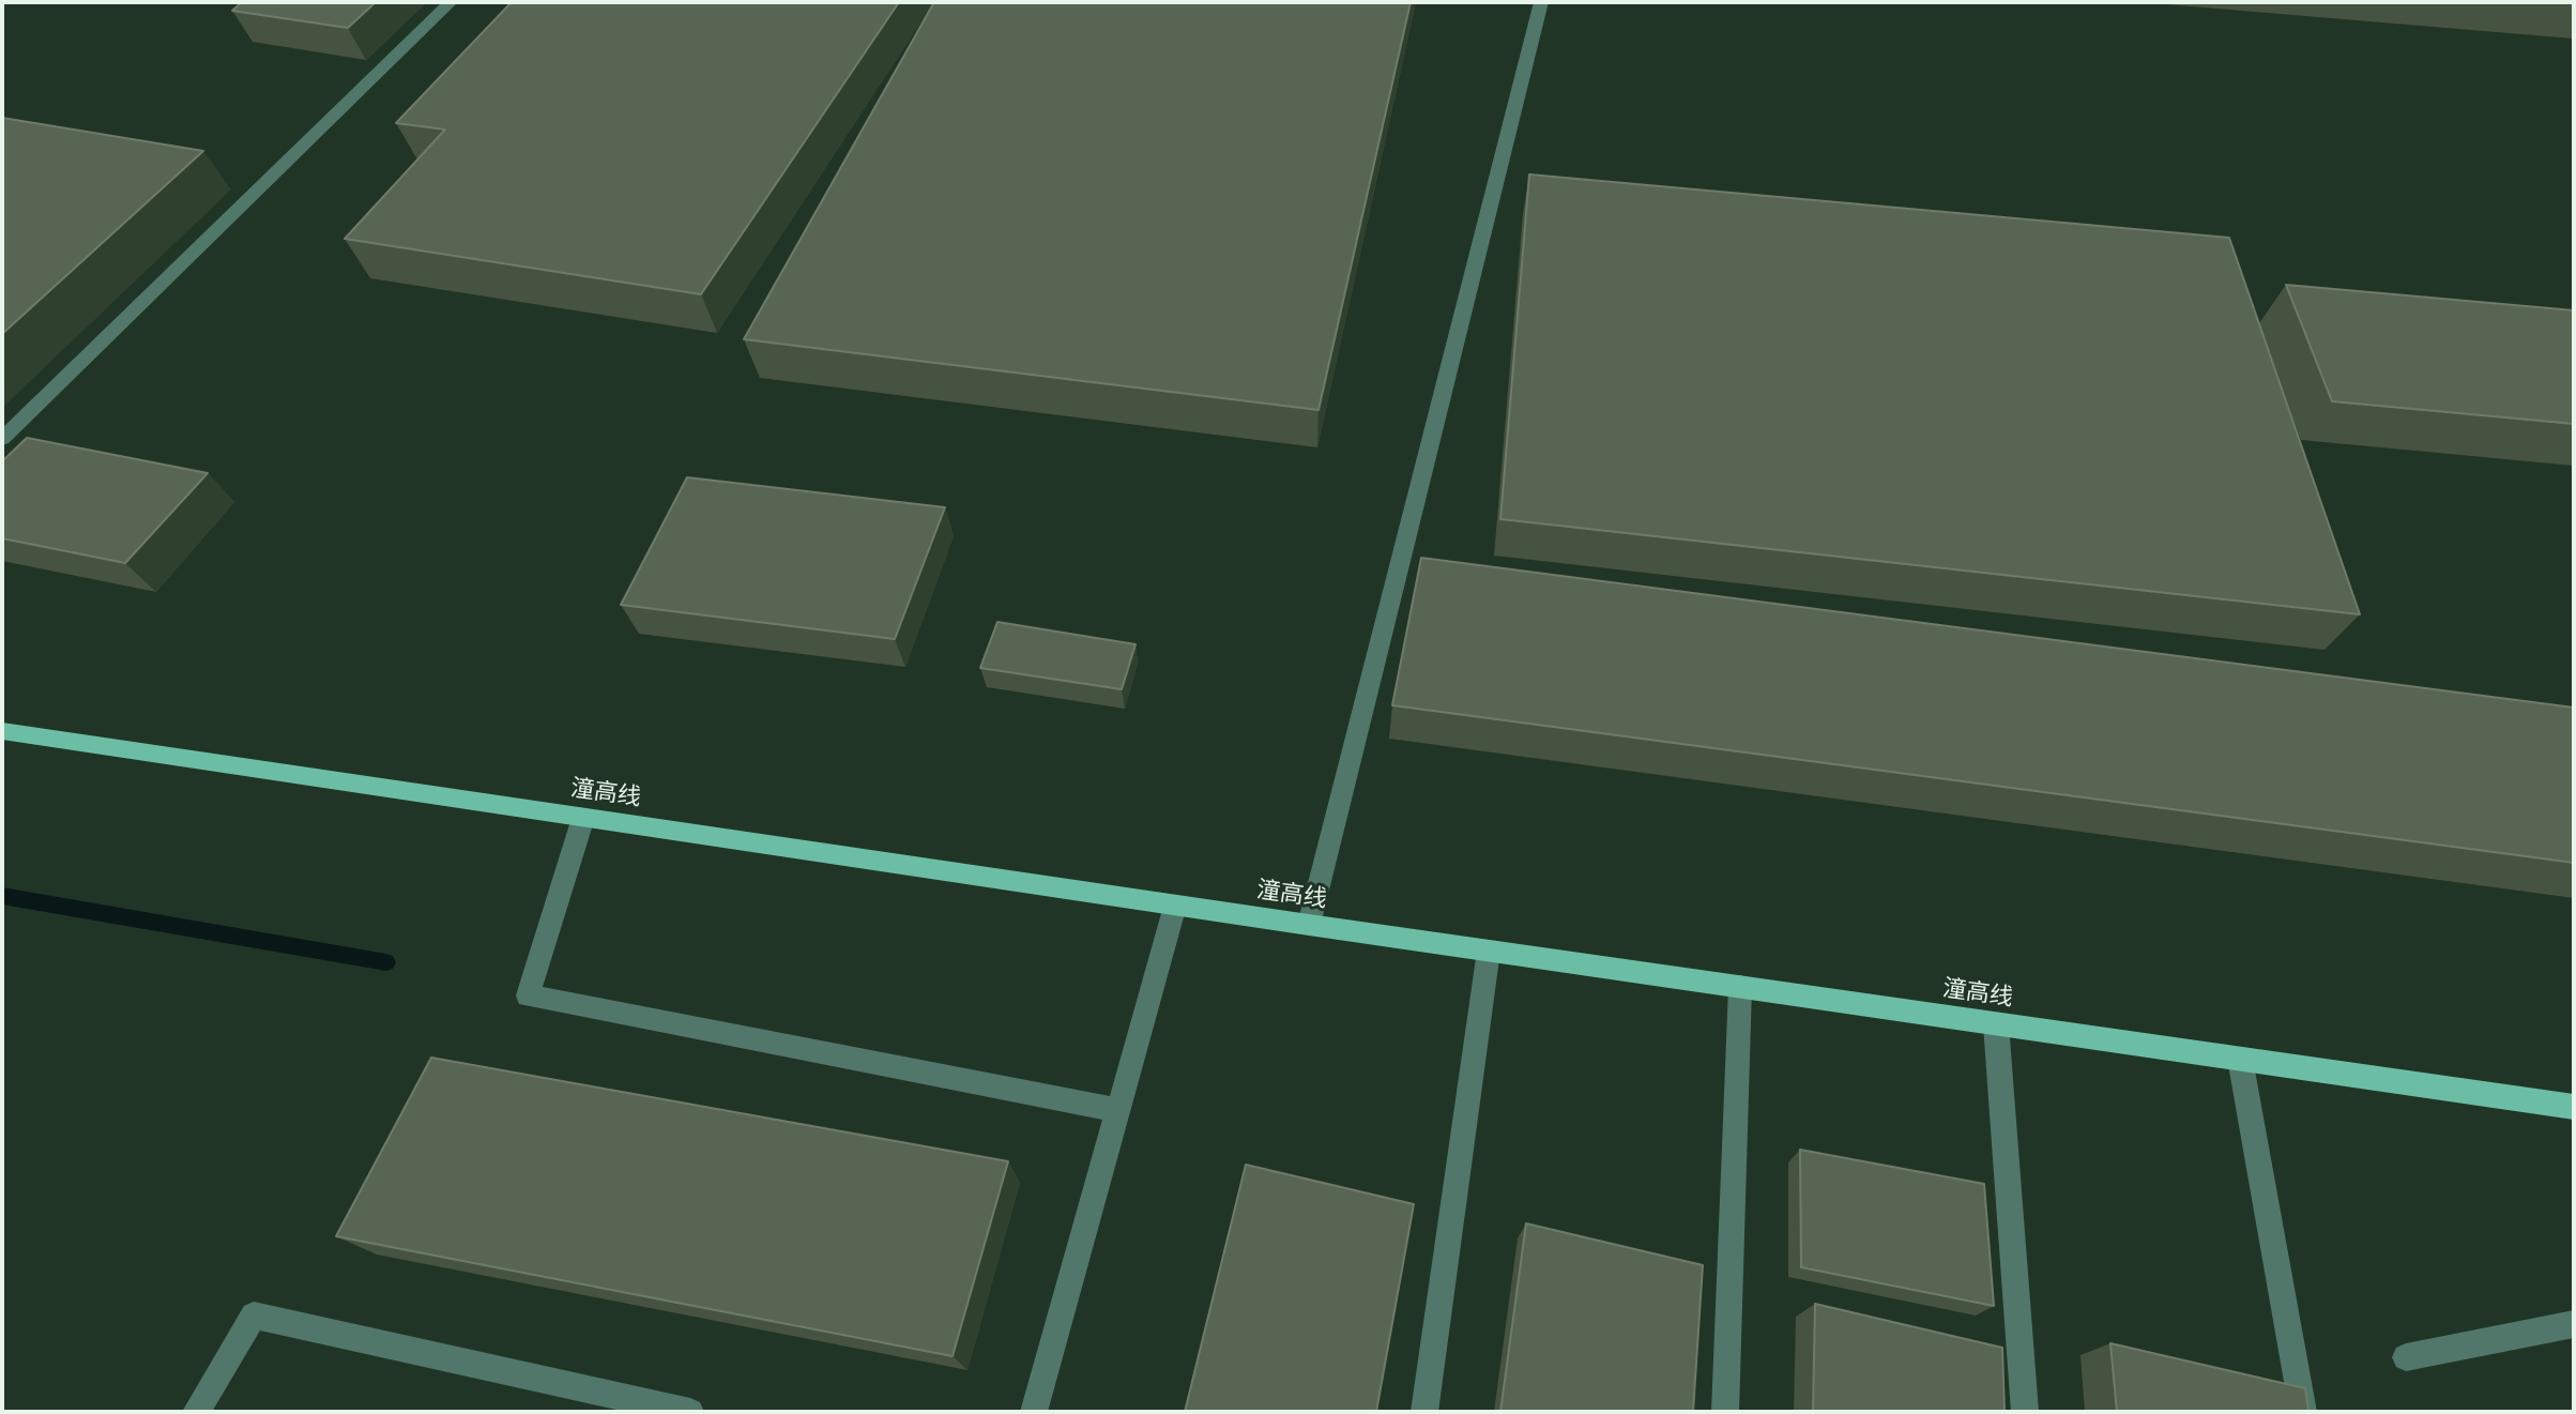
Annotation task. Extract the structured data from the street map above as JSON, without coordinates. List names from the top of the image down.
{
  "streets": {
    "main road": ["潼高线"]
  }
}
